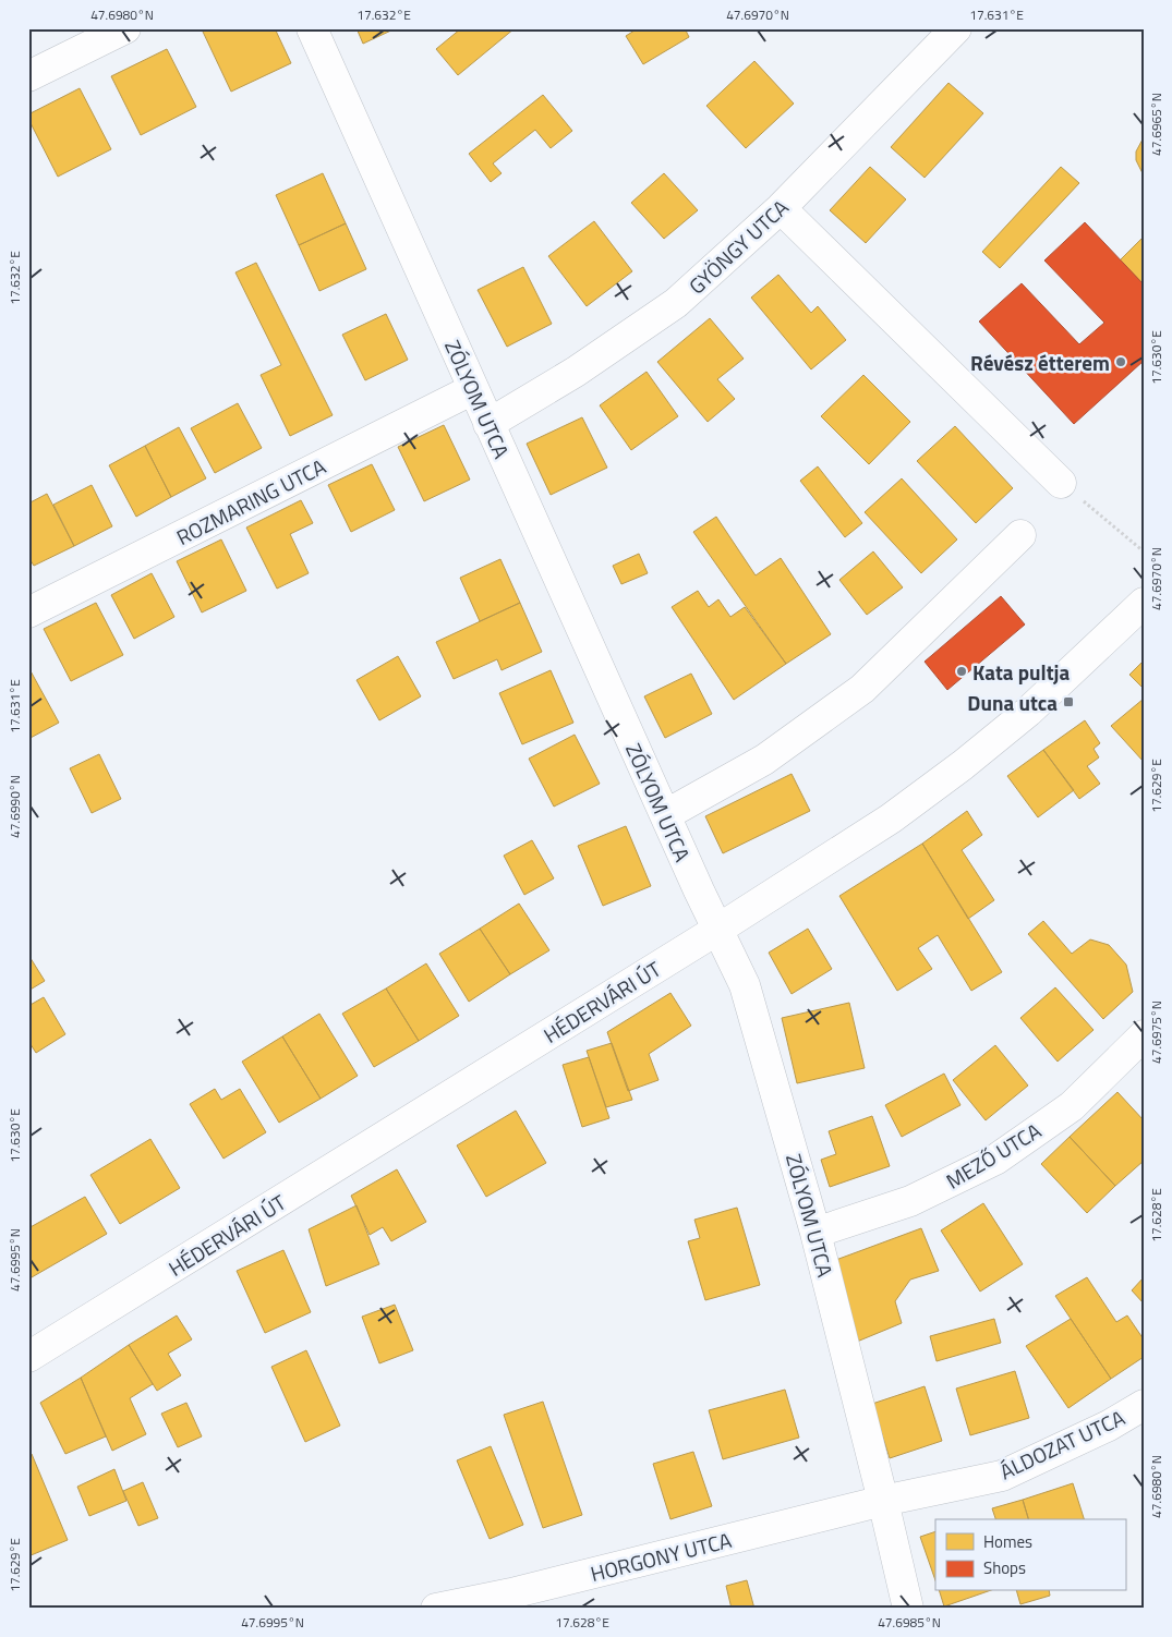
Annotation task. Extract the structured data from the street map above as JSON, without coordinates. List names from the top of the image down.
{
  "streets": {
    "street": [
      "GYÖNGY UTCA",
      "ZÓLYOM UTCA",
      "ROZMARING UTCA",
      "HÉDERVÁRI ÚT",
      "MEZŐ UTCA",
      "ÁLDOZAT UTCA",
      "HORGONY UTCA"
    ]
  },
  "crossings": [
    ["GYÖNGY UTCA", "ZÓLYOM UTCA"],
    ["ZÓLYOM UTCA", "ROZMARING UTCA"],
    ["ZÓLYOM UTCA", "HÉDERVÁRI ÚT"],
    ["ZÓLYOM UTCA", "MEZŐ UTCA"],
    ["ZÓLYOM UTCA", "ÁLDOZAT UTCA"],
    ["ZÓLYOM UTCA", "HORGONY UTCA"],
    ["ÁLDOZAT UTCA", "HORGONY UTCA"]
  ],
  "places": {
    "other": ["Révész étterem", "Kata pultja"],
    "transit": ["Duna utca"]
  },
  "legend": ["Homes", "Shops"],
  "coordinates": [
    "47.6980°N",
    "17.632°E",
    "47.6970°N",
    "17.631°E",
    "47.6965°N",
    "17.630°E",
    "17.629°E",
    "47.6990°N",
    "47.6975°N",
    "17.628°E",
    "47.6995°N",
    "47.6985°N"
  ]
}
